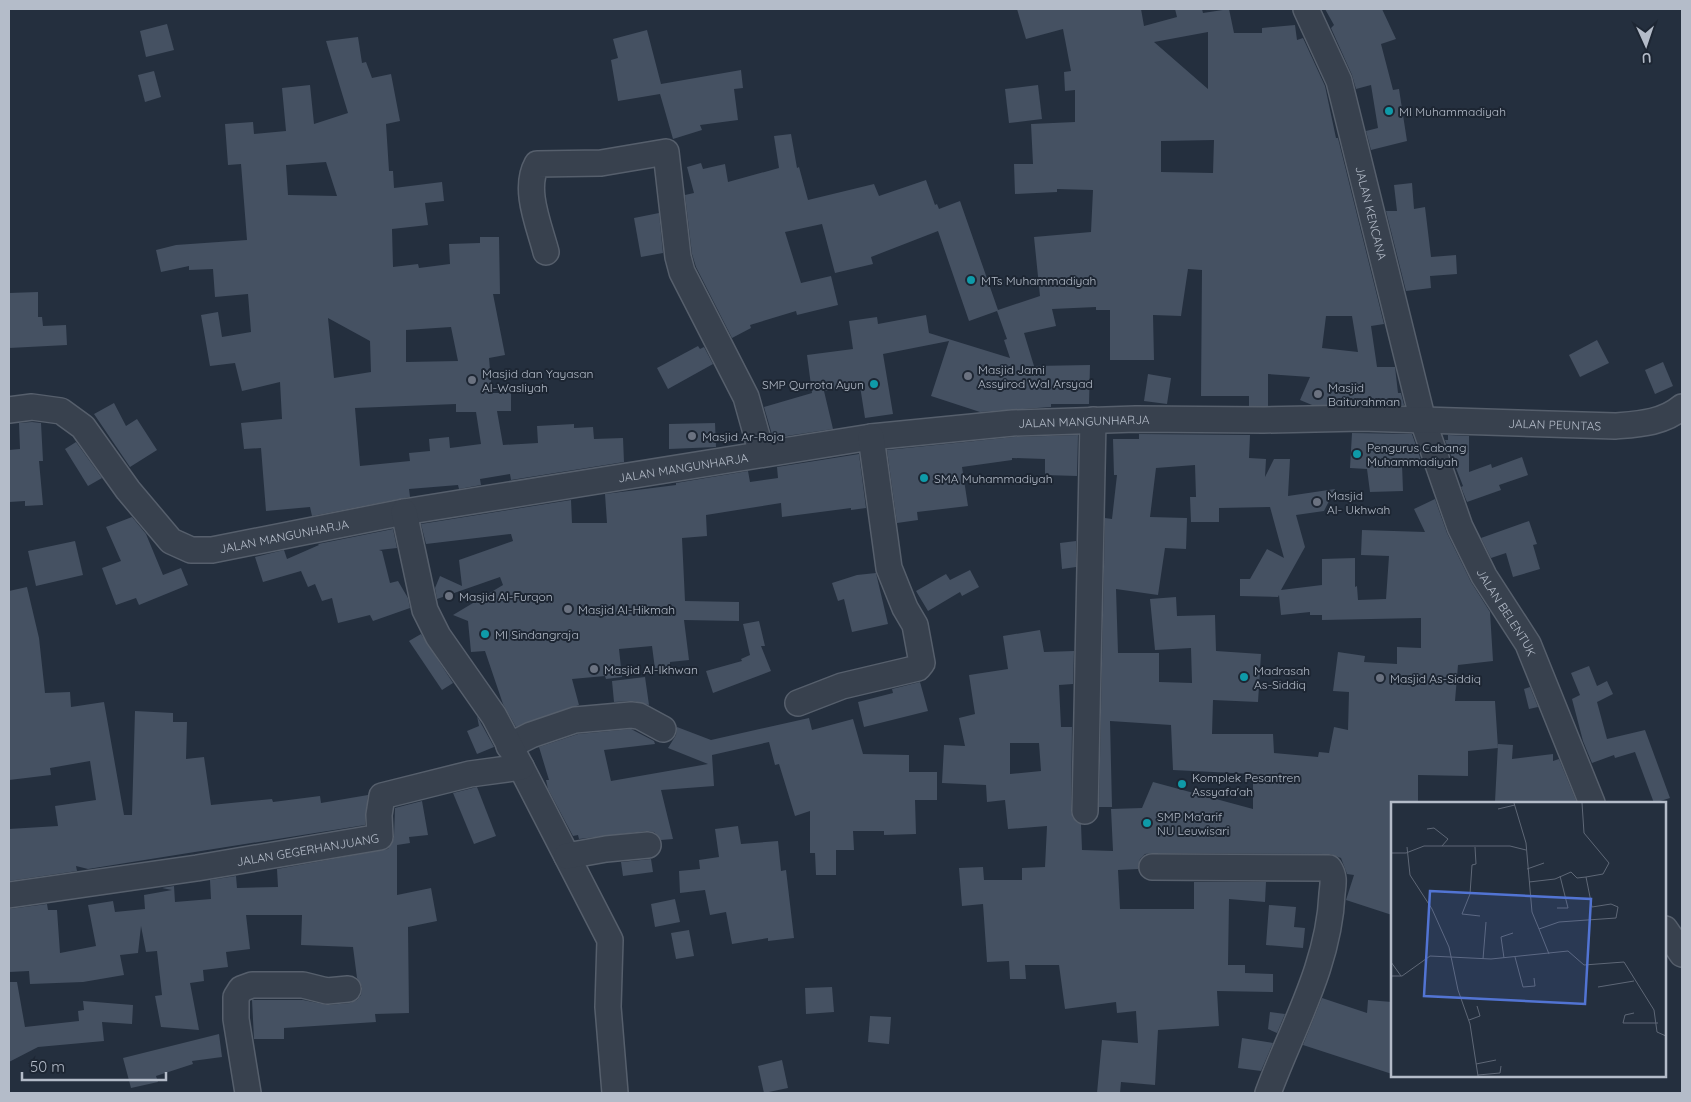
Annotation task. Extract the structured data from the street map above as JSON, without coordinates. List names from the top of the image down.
{
  "streets": {
    "street": [
      "JALAN KENCANA",
      "JALAN MANGUNHARJA",
      "JALAN PEUNTAS",
      "JALAN BELENTUK",
      "JALAN GEGERHANJUANG"
    ]
  },
  "crossings": [
    ["JALAN KENCANA", "JALAN MANGUNHARJA"],
    ["JALAN KENCANA", "JALAN PEUNTAS"],
    ["JALAN KENCANA", "JALAN BELENTUK"],
    ["JALAN MANGUNHARJA", "JALAN PEUNTAS"],
    ["JALAN MANGUNHARJA", "JALAN BELENTUK"],
    ["JALAN PEUNTAS", "JALAN BELENTUK"]
  ],
  "places": [
    "MI Muhammadiyah",
    "MTs Muhammadiyah",
    "Masjid Jami Assyirod Wal Arsyad",
    "Masjid dan Yayasan Al-Wasliyah",
    "SMP Qurrota Ayun",
    "Masjid Baiturahman",
    "Masjid Ar-Roja",
    "Pengurus Cabang Muhammadiyah",
    "SMA Muhammadiyah",
    "Masjid Al- Ukhwah",
    "Masjid Al-Furqon",
    "Masjid Al-Hikmah",
    "MI Sindangraja",
    "Masjid Al-Ikhwan",
    "Madrasah As-Siddiq",
    "Masjid As-Siddiq",
    "Komplek Pesantren Assyafa'ah",
    "SMP Ma'arif NU Leuwisari"
  ],
  "scale_bar": "50 m",
  "north": "bottom"
}
